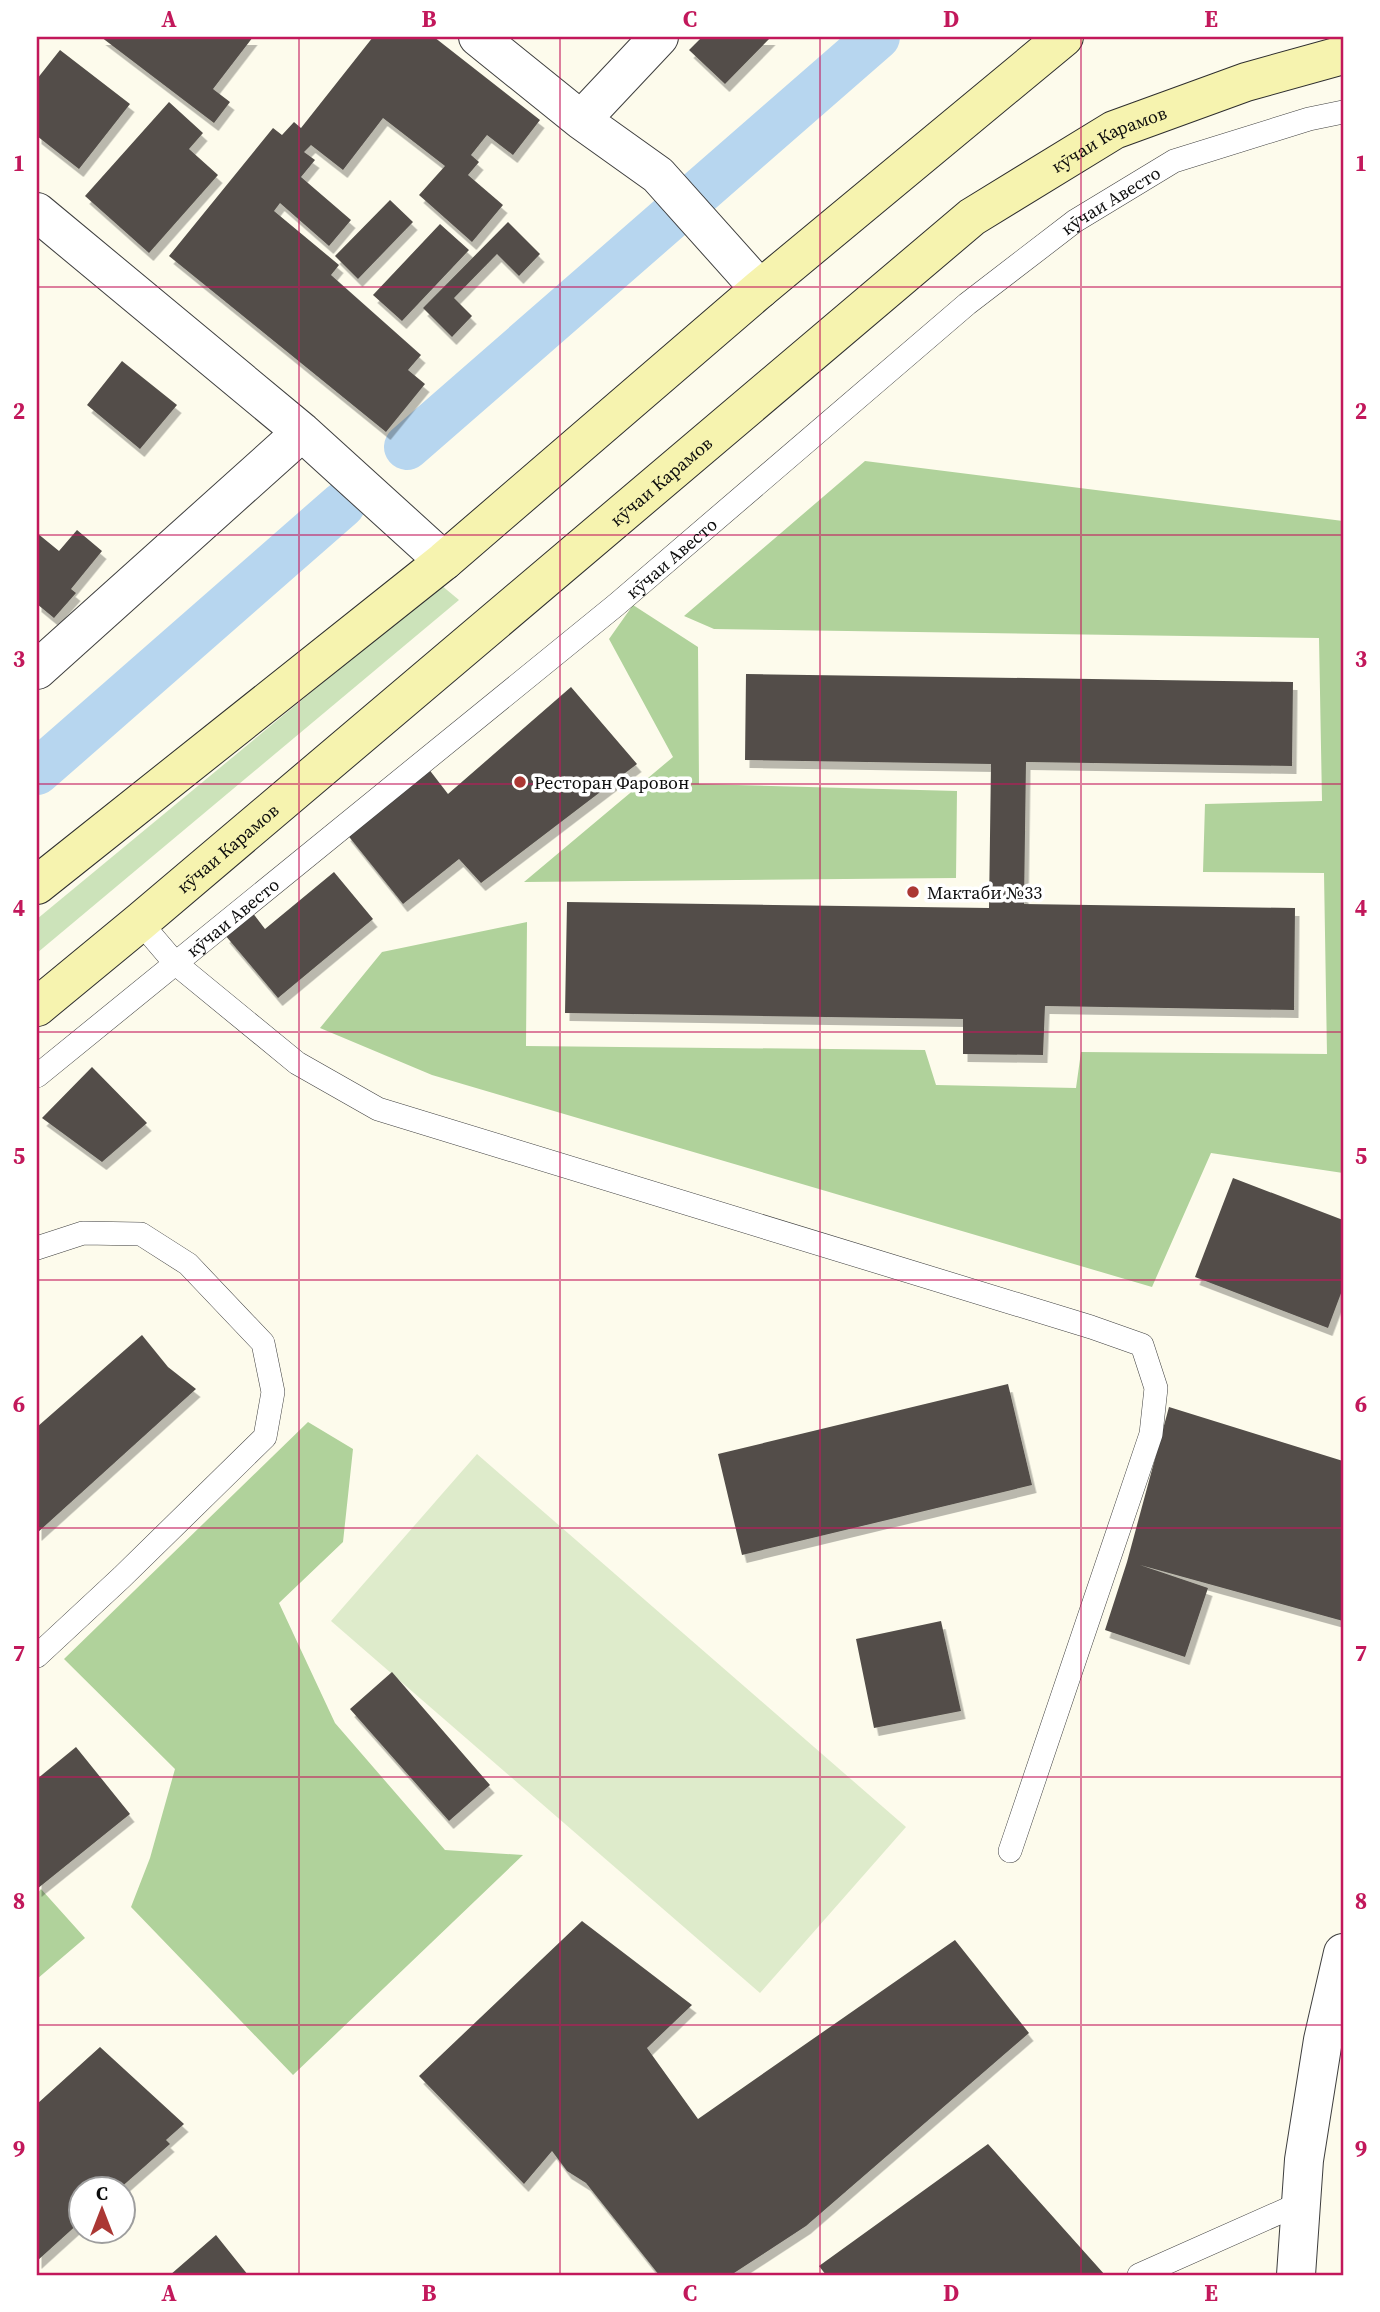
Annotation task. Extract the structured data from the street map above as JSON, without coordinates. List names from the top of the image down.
{
  "streets": {
    "main road": ["кӯчаи Карамов"],
    "lane": ["кӯчаи Авесто"]
  },
  "places": ["Ресторан Фаровон", "Мактаби №33"],
  "north": "top",
  "grid": {
    "columns": [
      "A",
      "B",
      "C",
      "D",
      "E"
    ],
    "rows": [
      "1",
      "2",
      "3",
      "4",
      "5",
      "6",
      "7",
      "8",
      "9"
    ]
  }
}
